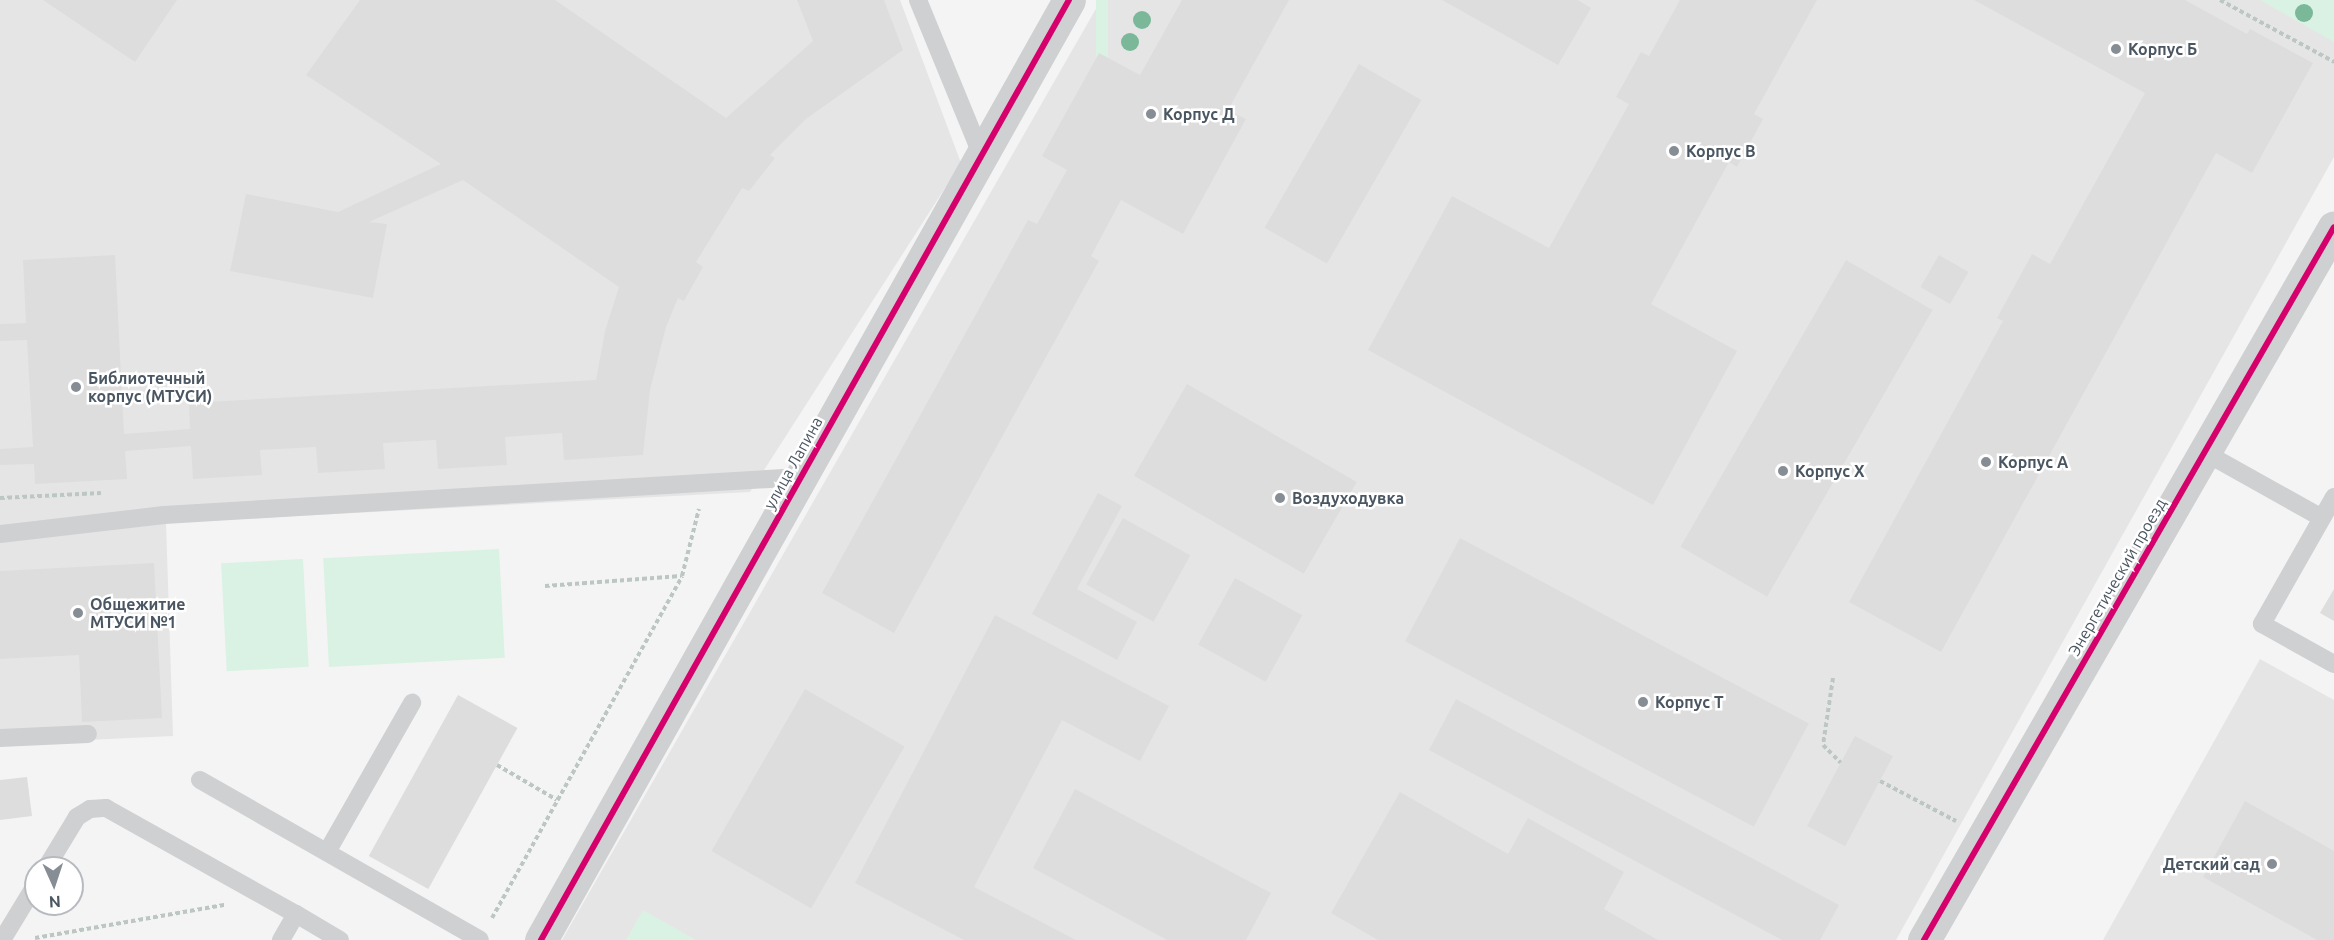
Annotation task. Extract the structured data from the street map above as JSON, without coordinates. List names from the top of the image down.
{
  "streets": {
    "street": ["улица Лапина", "Энергетический проезд"]
  },
  "places": [
    "Корпус Б",
    "Корпус Д",
    "Корпус В",
    "Библиотечный корпус (МТУСИ)",
    "Корпус А",
    "Корпус Х",
    "Воздуходувка",
    "Общежитие МТУСИ №1",
    "Корпус Т",
    "Детский сад"
  ],
  "north": "bottom"
}
